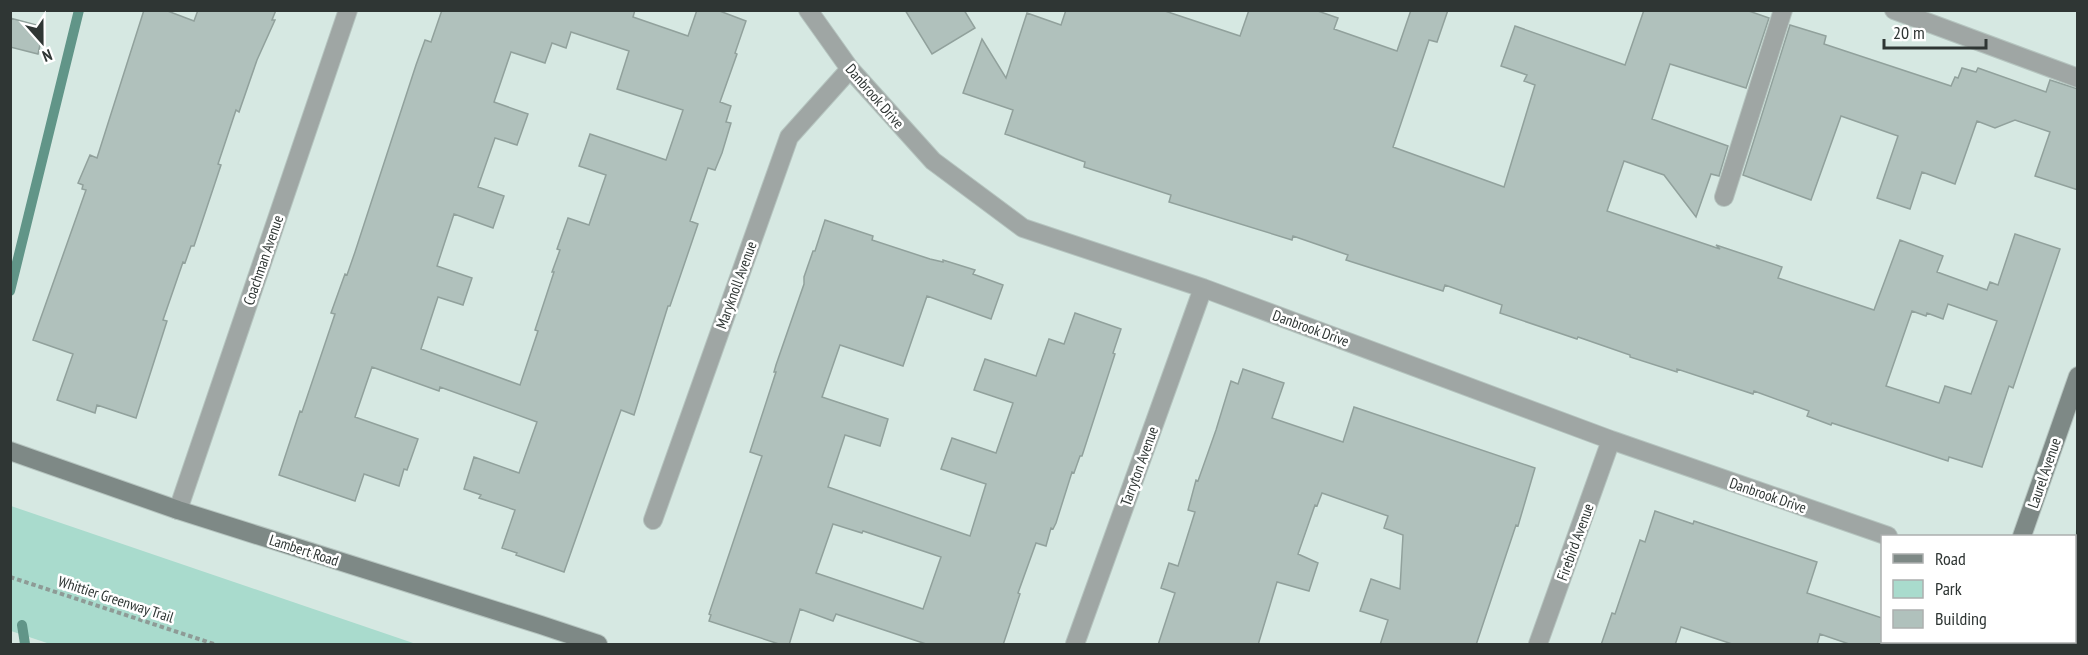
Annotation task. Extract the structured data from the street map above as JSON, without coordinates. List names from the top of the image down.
{
  "streets": {
    "main road": ["Laurel Avenue", "Lambert Road"],
    "street": [
      "Danbrook Drive",
      "Coachman Avenue",
      "Maryknoll Avenue",
      "Tarryton Avenue",
      "Firebird Avenue"
    ],
    "path": ["Whittier Greenway Trail"]
  },
  "crossings": [
    ["Danbrook Drive", "Maryknoll Avenue"],
    ["Danbrook Drive", "Tarryton Avenue"],
    ["Danbrook Drive", "Firebird Avenue"],
    ["Coachman Avenue", "Lambert Road"]
  ],
  "legend": ["Road", "Park", "Building"],
  "scale_bar": "20 m",
  "north": "bottom"
}
